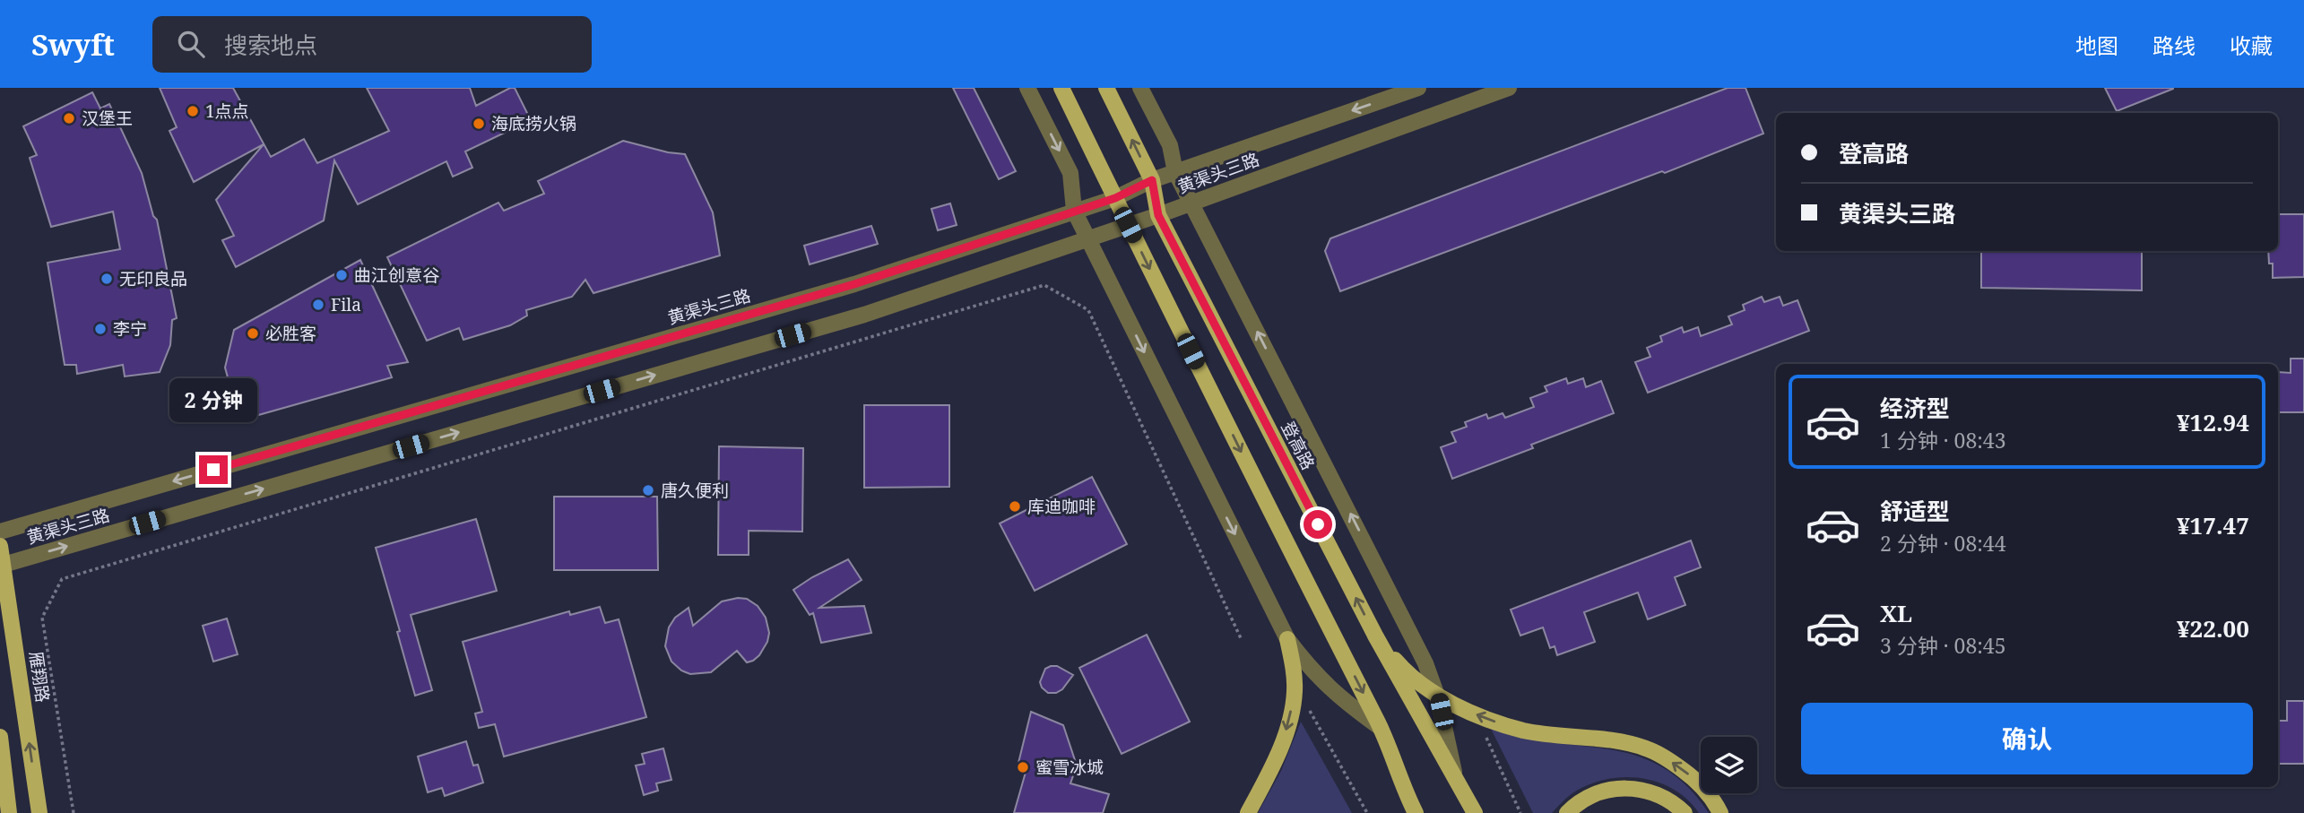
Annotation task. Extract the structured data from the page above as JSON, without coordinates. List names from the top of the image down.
{
  "streets": {
    "main road": ["登高路", "雁翔路"],
    "street": ["黄渠头三路"]
  },
  "crossings": [
    ["黄渠头三路", "登高路"],
    ["黄渠头三路", "雁翔路"]
  ],
  "places": [
    "1点点",
    "汉堡王",
    "海底捞火锅",
    "曲江创意谷",
    "无印良品",
    "Fila",
    "李宁",
    "必胜客",
    "唐久便利",
    "库迪咖啡",
    "蜜雪冰城"
  ],
  "page": {
    "header": "Swyft",
    "search": "搜索地点",
    "nav": ["地图", "路线", "收藏"],
    "banner": ["登高路", "黄渠头三路"],
    "list": [
      {
        "name": "经济型",
        "note": "1 分钟 · 08:43",
        "value": "¥12.94"
      },
      {
        "name": "舒适型",
        "note": "2 分钟 · 08:44",
        "value": "¥17.47"
      },
      {
        "name": "XL",
        "note": "3 分钟 · 08:45",
        "value": "¥22.00"
      }
    ],
    "bubble": "2 分钟",
    "buttons": "确认"
  }
}
